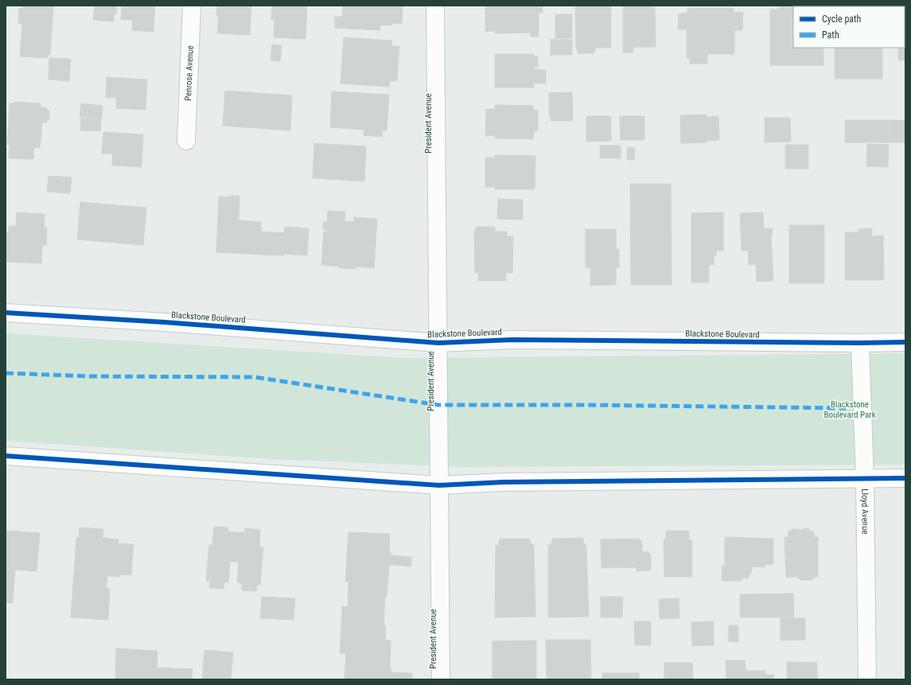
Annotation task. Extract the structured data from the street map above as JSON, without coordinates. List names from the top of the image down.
{
  "streets": {
    "main road": [
      "Penrose Avenue",
      "President Avenue",
      "Blackstone Boulevard",
      "Lloyd Avenue"
    ]
  },
  "crossings": [
    ["President Avenue", "Blackstone Boulevard"],
    ["Blackstone Boulevard", "Lloyd Avenue"]
  ],
  "parks": ["Blackstone Boulevard Park"],
  "legend": ["Cycle path", "Path"]
}
